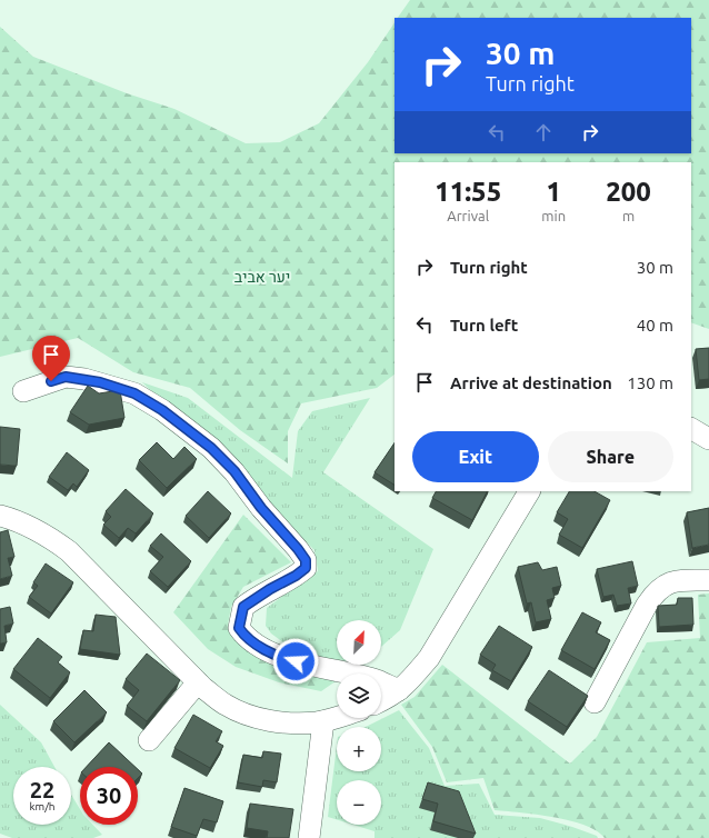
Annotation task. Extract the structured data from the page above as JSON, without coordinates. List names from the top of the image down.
{
  "parks": ["יער אביב"],
  "north": "top right",
  "page": {
    "turn": ["30 m", "Turn right"],
    "eta": [
      "11:55",
      "Arrival",
      "1",
      "min",
      "200",
      "m"
    ],
    "list": [
      {
        "name": "Turn right",
        "value": "30 m"
      },
      {
        "name": "Turn left",
        "value": "40 m"
      },
      {
        "name": "Arrive at destination",
        "value": "130 m"
      }
    ],
    "buttons": ["Exit", "Share"],
    "map_buttons": ["+", "−"],
    "speed": "22 km/h",
    "limit": "30"
  }
}
